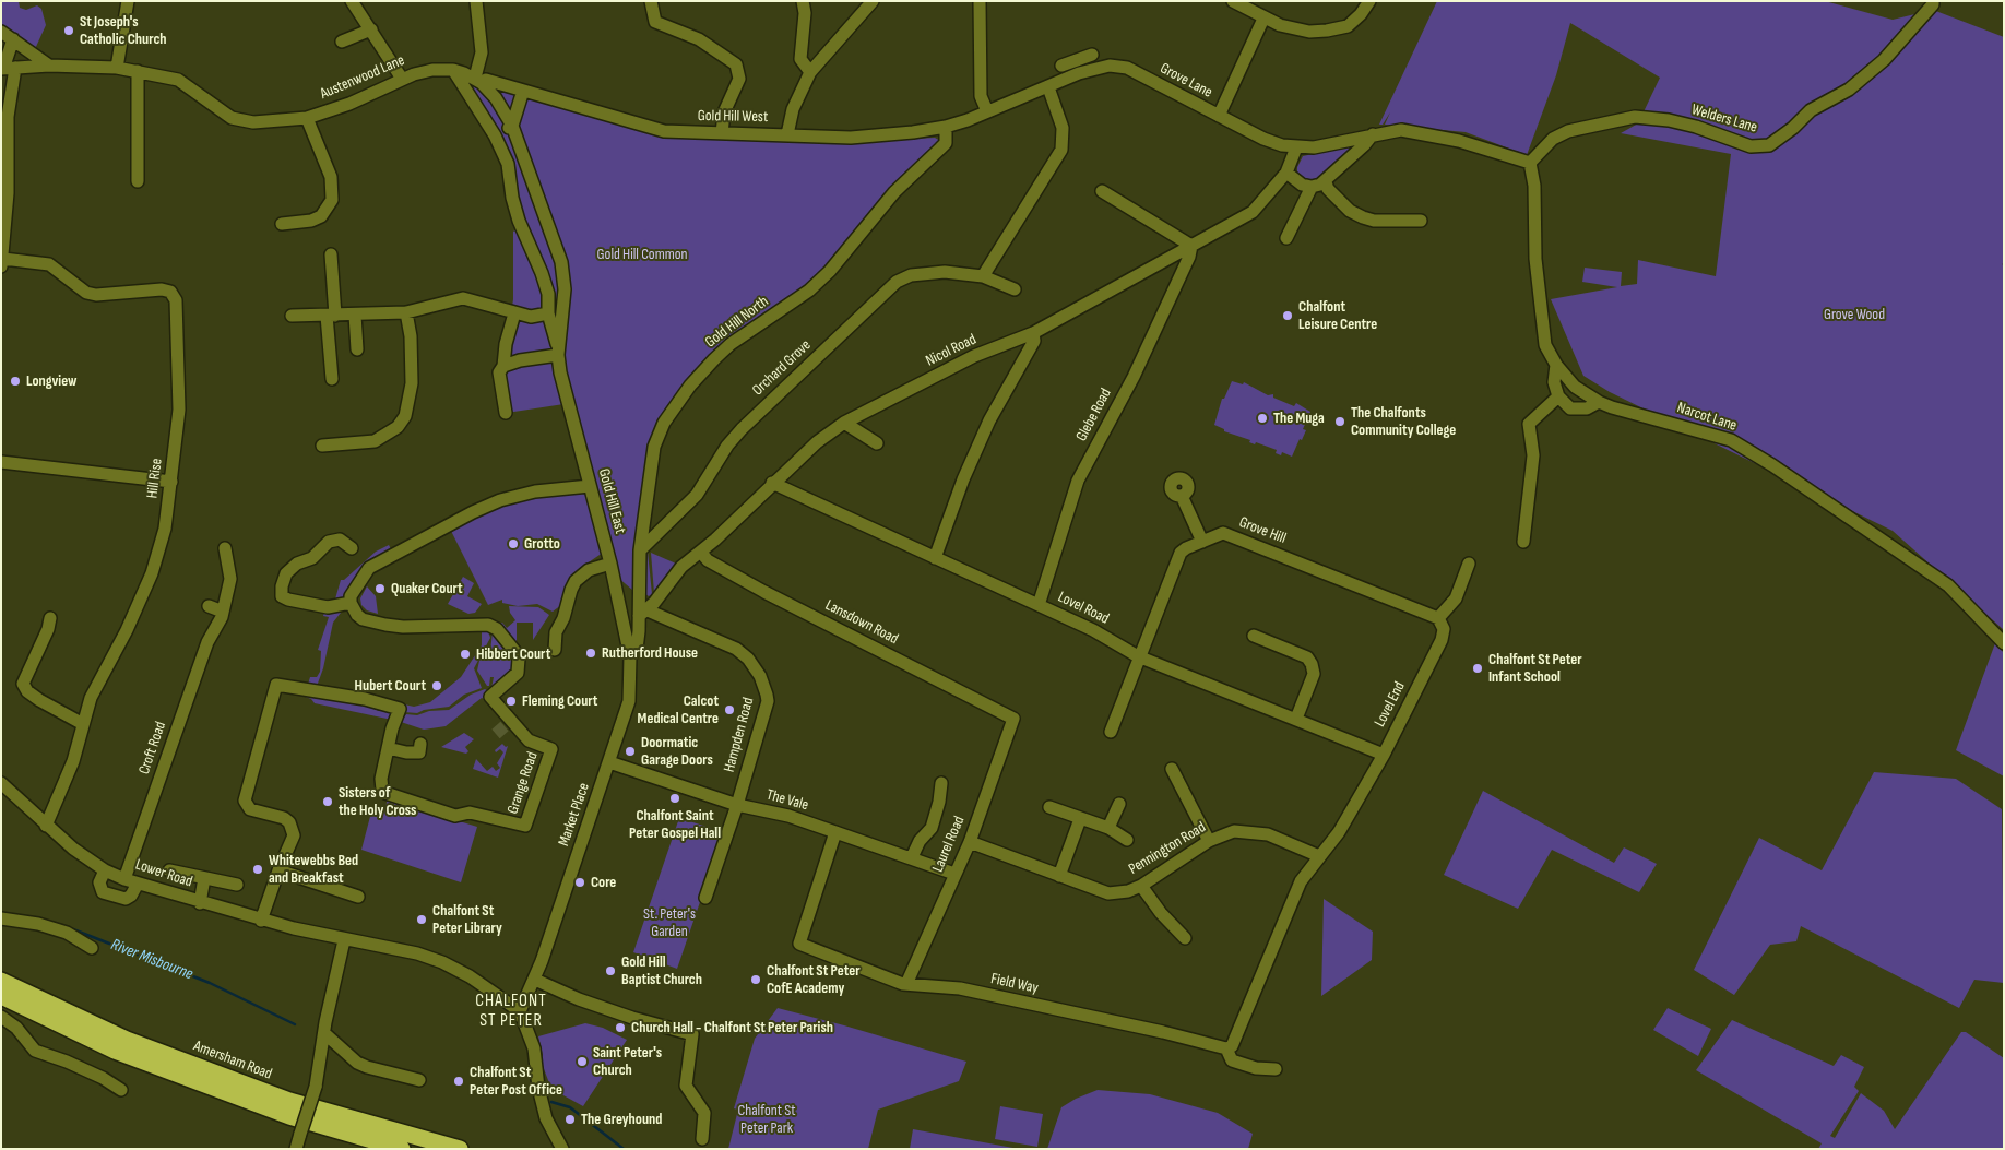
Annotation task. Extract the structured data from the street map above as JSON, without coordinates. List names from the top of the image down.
{
  "streets": {
    "highway": ["Amersham Road"],
    "street": [
      "Austenwood Lane",
      "Grove Lane",
      "Gold Hill West",
      "Welders Lane",
      "Gold Hill North",
      "Nicol Road",
      "Orchard Grove",
      "Glebe Road",
      "Narcot Lane",
      "Hill Rise",
      "Gold Hill East",
      "Grove Hill",
      "Lovel Road",
      "Lansdown Road",
      "Lovel End",
      "Hampden Road",
      "Croft Road",
      "Grange Road",
      "The Vale",
      "Market Place",
      "Laurel Road",
      "Pennington Road",
      "Lower Road",
      "Field Way"
    ]
  },
  "crossings": [
    ["Austenwood Lane", "Gold Hill West"],
    ["Austenwood Lane", "Gold Hill East"],
    ["Grove Lane", "Gold Hill West"],
    ["Grove Lane", "Welders Lane"],
    ["Grove Lane", "Nicol Road"],
    ["Grove Lane", "Narcot Lane"],
    ["Gold Hill West", "Gold Hill North"],
    ["Gold Hill West", "Gold Hill East"],
    ["Welders Lane", "Narcot Lane"],
    ["Gold Hill North", "Nicol Road"],
    ["Gold Hill North", "Orchard Grove"],
    ["Gold Hill North", "Gold Hill East"],
    ["Gold Hill North", "Hampden Road"],
    ["Gold Hill North", "Market Place"],
    ["Nicol Road", "Glebe Road"],
    ["Nicol Road", "Lovel Road"],
    ["Nicol Road", "Lansdown Road"],
    ["Nicol Road", "Hampden Road"],
    ["Glebe Road", "Lovel Road"],
    ["Hill Rise", "Lower Road"],
    ["Gold Hill East", "Market Place"],
    ["Grove Hill", "Lovel Road"],
    ["Grove Hill", "Lovel End"],
    ["Lovel Road", "Lovel End"],
    ["Lansdown Road", "Laurel Road"],
    ["Lovel End", "Pennington Road"],
    ["Lovel End", "Field Way"],
    ["Hampden Road", "The Vale"],
    ["Croft Road", "Lower Road"],
    ["Grange Road", "Lower Road"],
    ["The Vale", "Market Place"],
    ["The Vale", "Laurel Road"],
    ["The Vale", "Field Way"],
    ["Market Place", "Lower Road"],
    ["Laurel Road", "Pennington Road"],
    ["Laurel Road", "Field Way"]
  ],
  "districts": ["CHALFONT ST PETER"],
  "water": ["River Misbourne"],
  "parks": [
    "Gold Hill Common",
    "Grove Wood",
    "St. Peter's Garden",
    "Chalfont St Peter Park"
  ],
  "places": [
    "St Joseph's Catholic Church",
    "Chalfont Leisure Centre",
    "Longview",
    "The Muga",
    "The Chalfonts Community College",
    "Grotto",
    "Quaker Court",
    "Rutherford House",
    "Hibbert Court",
    "Chalfont St Peter Infant School",
    "Hubert Court",
    "Fleming Court",
    "Calcot Medical Centre",
    "Doormatic Garage Doors",
    "Chalfont Saint Peter Gospel Hall",
    "Sisters of the Holy Cross",
    "Whitewebbs Bed and Breakfast",
    "Core",
    "Chalfont St Peter Library",
    "Gold Hill Baptist Church",
    "Chalfont St Peter CofE Academy",
    "Church Hall - Chalfont St Peter Parish",
    "Saint Peter's Church",
    "Chalfont St Peter Post Office",
    "The Greyhound"
  ]
}
